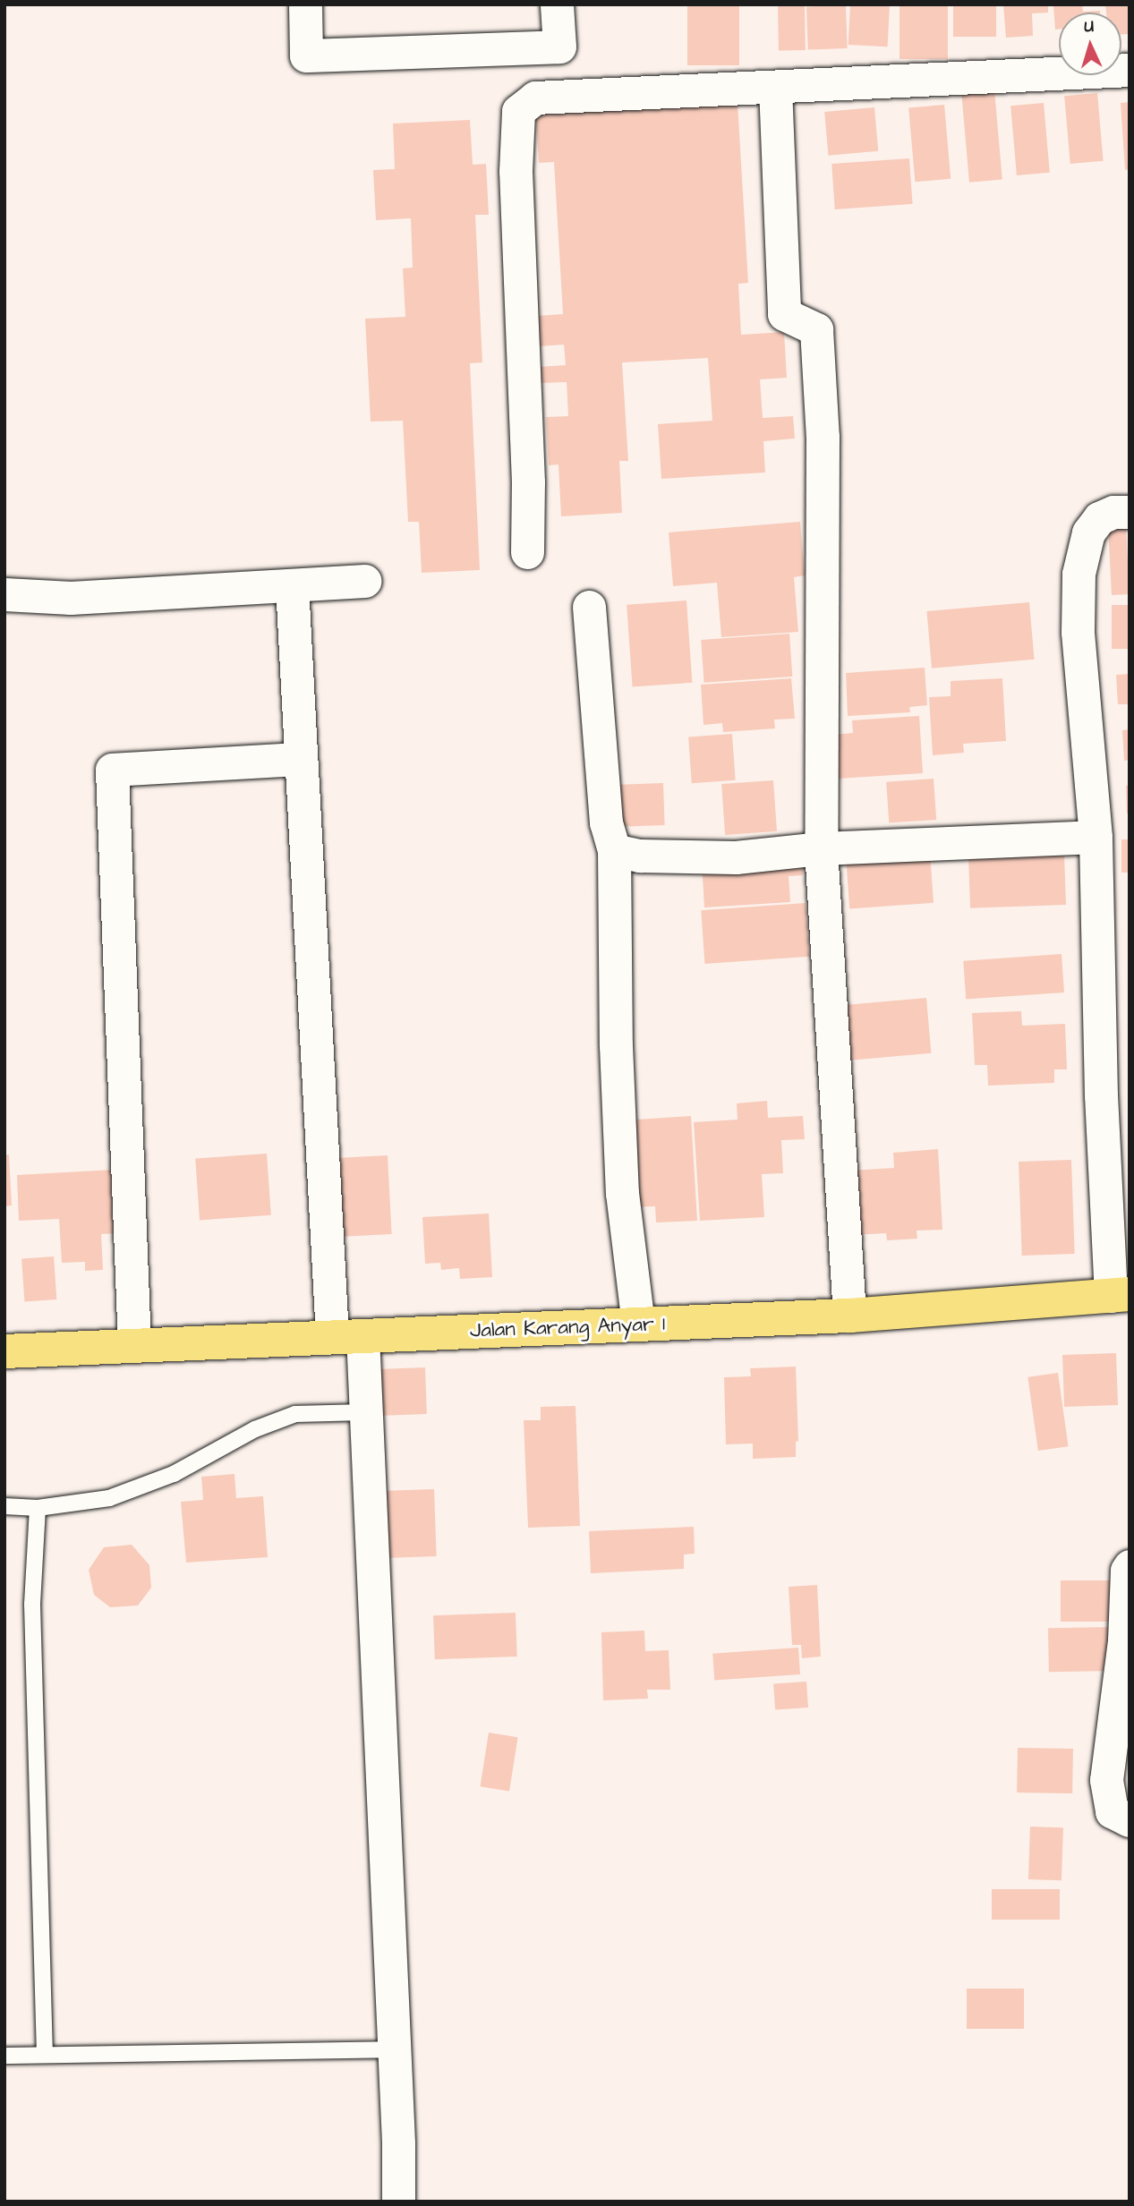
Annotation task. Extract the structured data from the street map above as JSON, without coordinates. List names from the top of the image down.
{
  "streets": {
    "main road": ["Jalan Karang Anyar 1"]
  },
  "north": "top"
}
